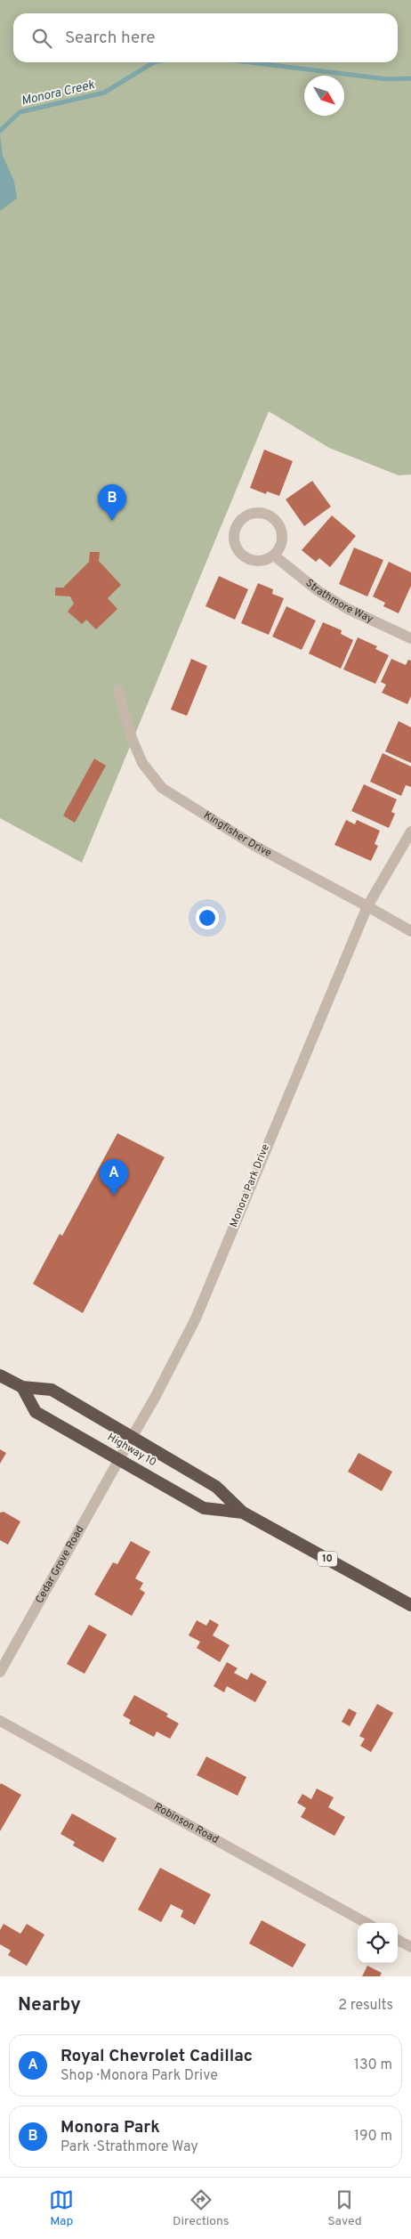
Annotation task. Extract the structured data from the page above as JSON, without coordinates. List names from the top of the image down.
{
  "streets": {
    "highway": ["Highway 10", "10"],
    "street": [
      "Strathmore Way",
      "Kingfisher Drive",
      "Monora Park Drive",
      "Cedar Grove Road",
      "Robinson Road"
    ]
  },
  "crossings": [
    ["Kingfisher Drive", "Monora Park Drive"],
    ["Monora Park Drive", "Highway 10"],
    ["Monora Park Drive", "Cedar Grove Road"],
    ["Highway 10", "Cedar Grove Road"]
  ],
  "water": ["Monora Creek"],
  "north": "bottom right",
  "page": {
    "search": "Search here",
    "pins": ["B", "A"],
    "heading": ["Nearby", "2 results"],
    "list": [
      {
        "mark": "A",
        "name": "Royal Chevrolet Cadillac",
        "note": "Shop · Monora Park Drive",
        "value": "130 m"
      },
      {
        "mark": "B",
        "name": "Monora Park",
        "note": "Park · Strathmore Way",
        "value": "190 m"
      }
    ],
    "nav": ["Map", "Directions", "Saved"]
  }
}
